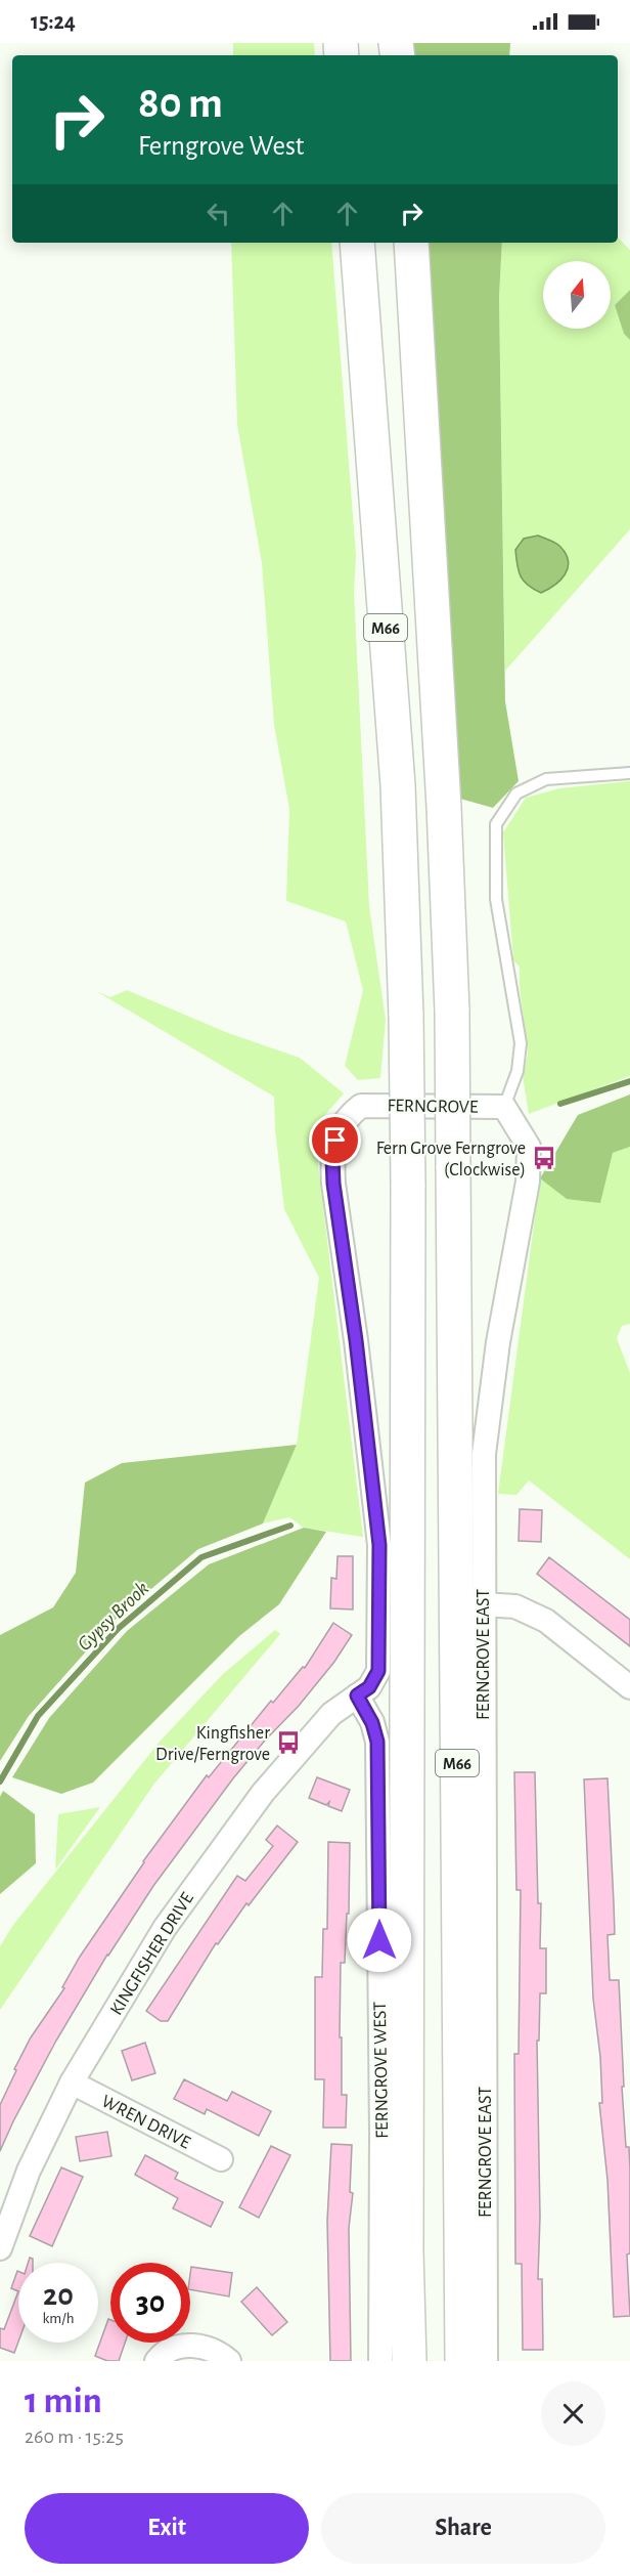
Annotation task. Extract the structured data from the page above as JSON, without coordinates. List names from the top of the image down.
{
  "streets": {
    "highway": ["M66"],
    "street": [
      "FERNGROVE",
      "FERNGROVE EAST",
      "KINGFISHER DRIVE",
      "FERNGROVE WEST",
      "WREN DRIVE"
    ]
  },
  "crossings": [
    ["FERNGROVE", "FERNGROVE EAST"],
    ["FERNGROVE", "KINGFISHER DRIVE"],
    ["FERNGROVE", "FERNGROVE WEST"],
    ["KINGFISHER DRIVE", "FERNGROVE WEST"],
    ["KINGFISHER DRIVE", "WREN DRIVE"]
  ],
  "water": ["Gypsy Brook"],
  "places": {
    "bus stop": ["Fern Grove Ferngrove (Clockwise)", "Kingfisher Drive/Ferngrove"]
  },
  "north": "top",
  "page": {
    "status": "15:24",
    "turn": ["80 m", "Ferngrove West"],
    "speed": "20 km/h",
    "limit": "30",
    "heading": ["1 min", "260 m · 15:25"],
    "buttons": ["Exit", "Share"]
  }
}
